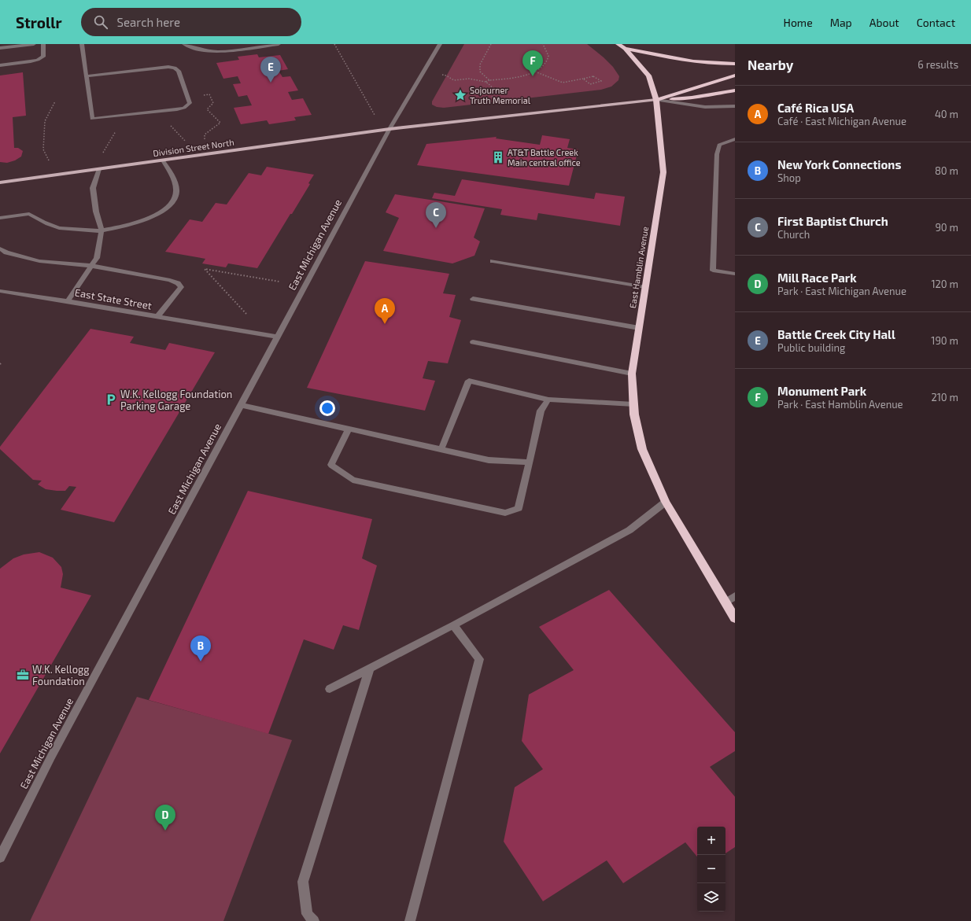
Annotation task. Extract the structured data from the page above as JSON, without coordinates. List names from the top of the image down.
{
  "streets": {
    "highway": ["East Hamblin Avenue"],
    "main road": ["Division Street North"],
    "street": ["East Michigan Avenue", "East State Street"]
  },
  "crossings": [
    ["Division Street North", "East Michigan Avenue"],
    ["Division Street North", "East Hamblin Avenue"],
    ["Division Street North", "East State Street"],
    ["East Michigan Avenue", "East State Street"]
  ],
  "places": {
    "place": ["Sojourner Truth Memorial"],
    "building": ["AT&T Battle Creek Main central office"],
    "parking": ["W.K. Kellogg Foundation Parking Garage"],
    "office": ["W.K. Kellogg Foundation"]
  },
  "page": {
    "header": "Strollr",
    "search": "Search here",
    "nav": [
      "Home",
      "Map",
      "About",
      "Contact"
    ],
    "heading": ["Nearby", "6 results"],
    "pins": [
      "F",
      "E",
      "C",
      "A",
      "B",
      "D"
    ],
    "list": [
      {
        "mark": "A",
        "name": "Café Rica USA",
        "note": "Café · East Michigan Avenue",
        "value": "40 m"
      },
      {
        "mark": "B",
        "name": "New York Connections",
        "note": "Shop",
        "value": "80 m"
      },
      {
        "mark": "C",
        "name": "First Baptist Church",
        "note": "Church",
        "value": "90 m"
      },
      {
        "mark": "D",
        "name": "Mill Race Park",
        "note": "Park · East Michigan Avenue",
        "value": "120 m"
      },
      {
        "mark": "E",
        "name": "Battle Creek City Hall",
        "note": "Public building",
        "value": "190 m"
      },
      {
        "mark": "F",
        "name": "Monument Park",
        "note": "Park · East Hamblin Avenue",
        "value": "210 m"
      }
    ],
    "map_buttons": ["+", "−"]
  }
}
